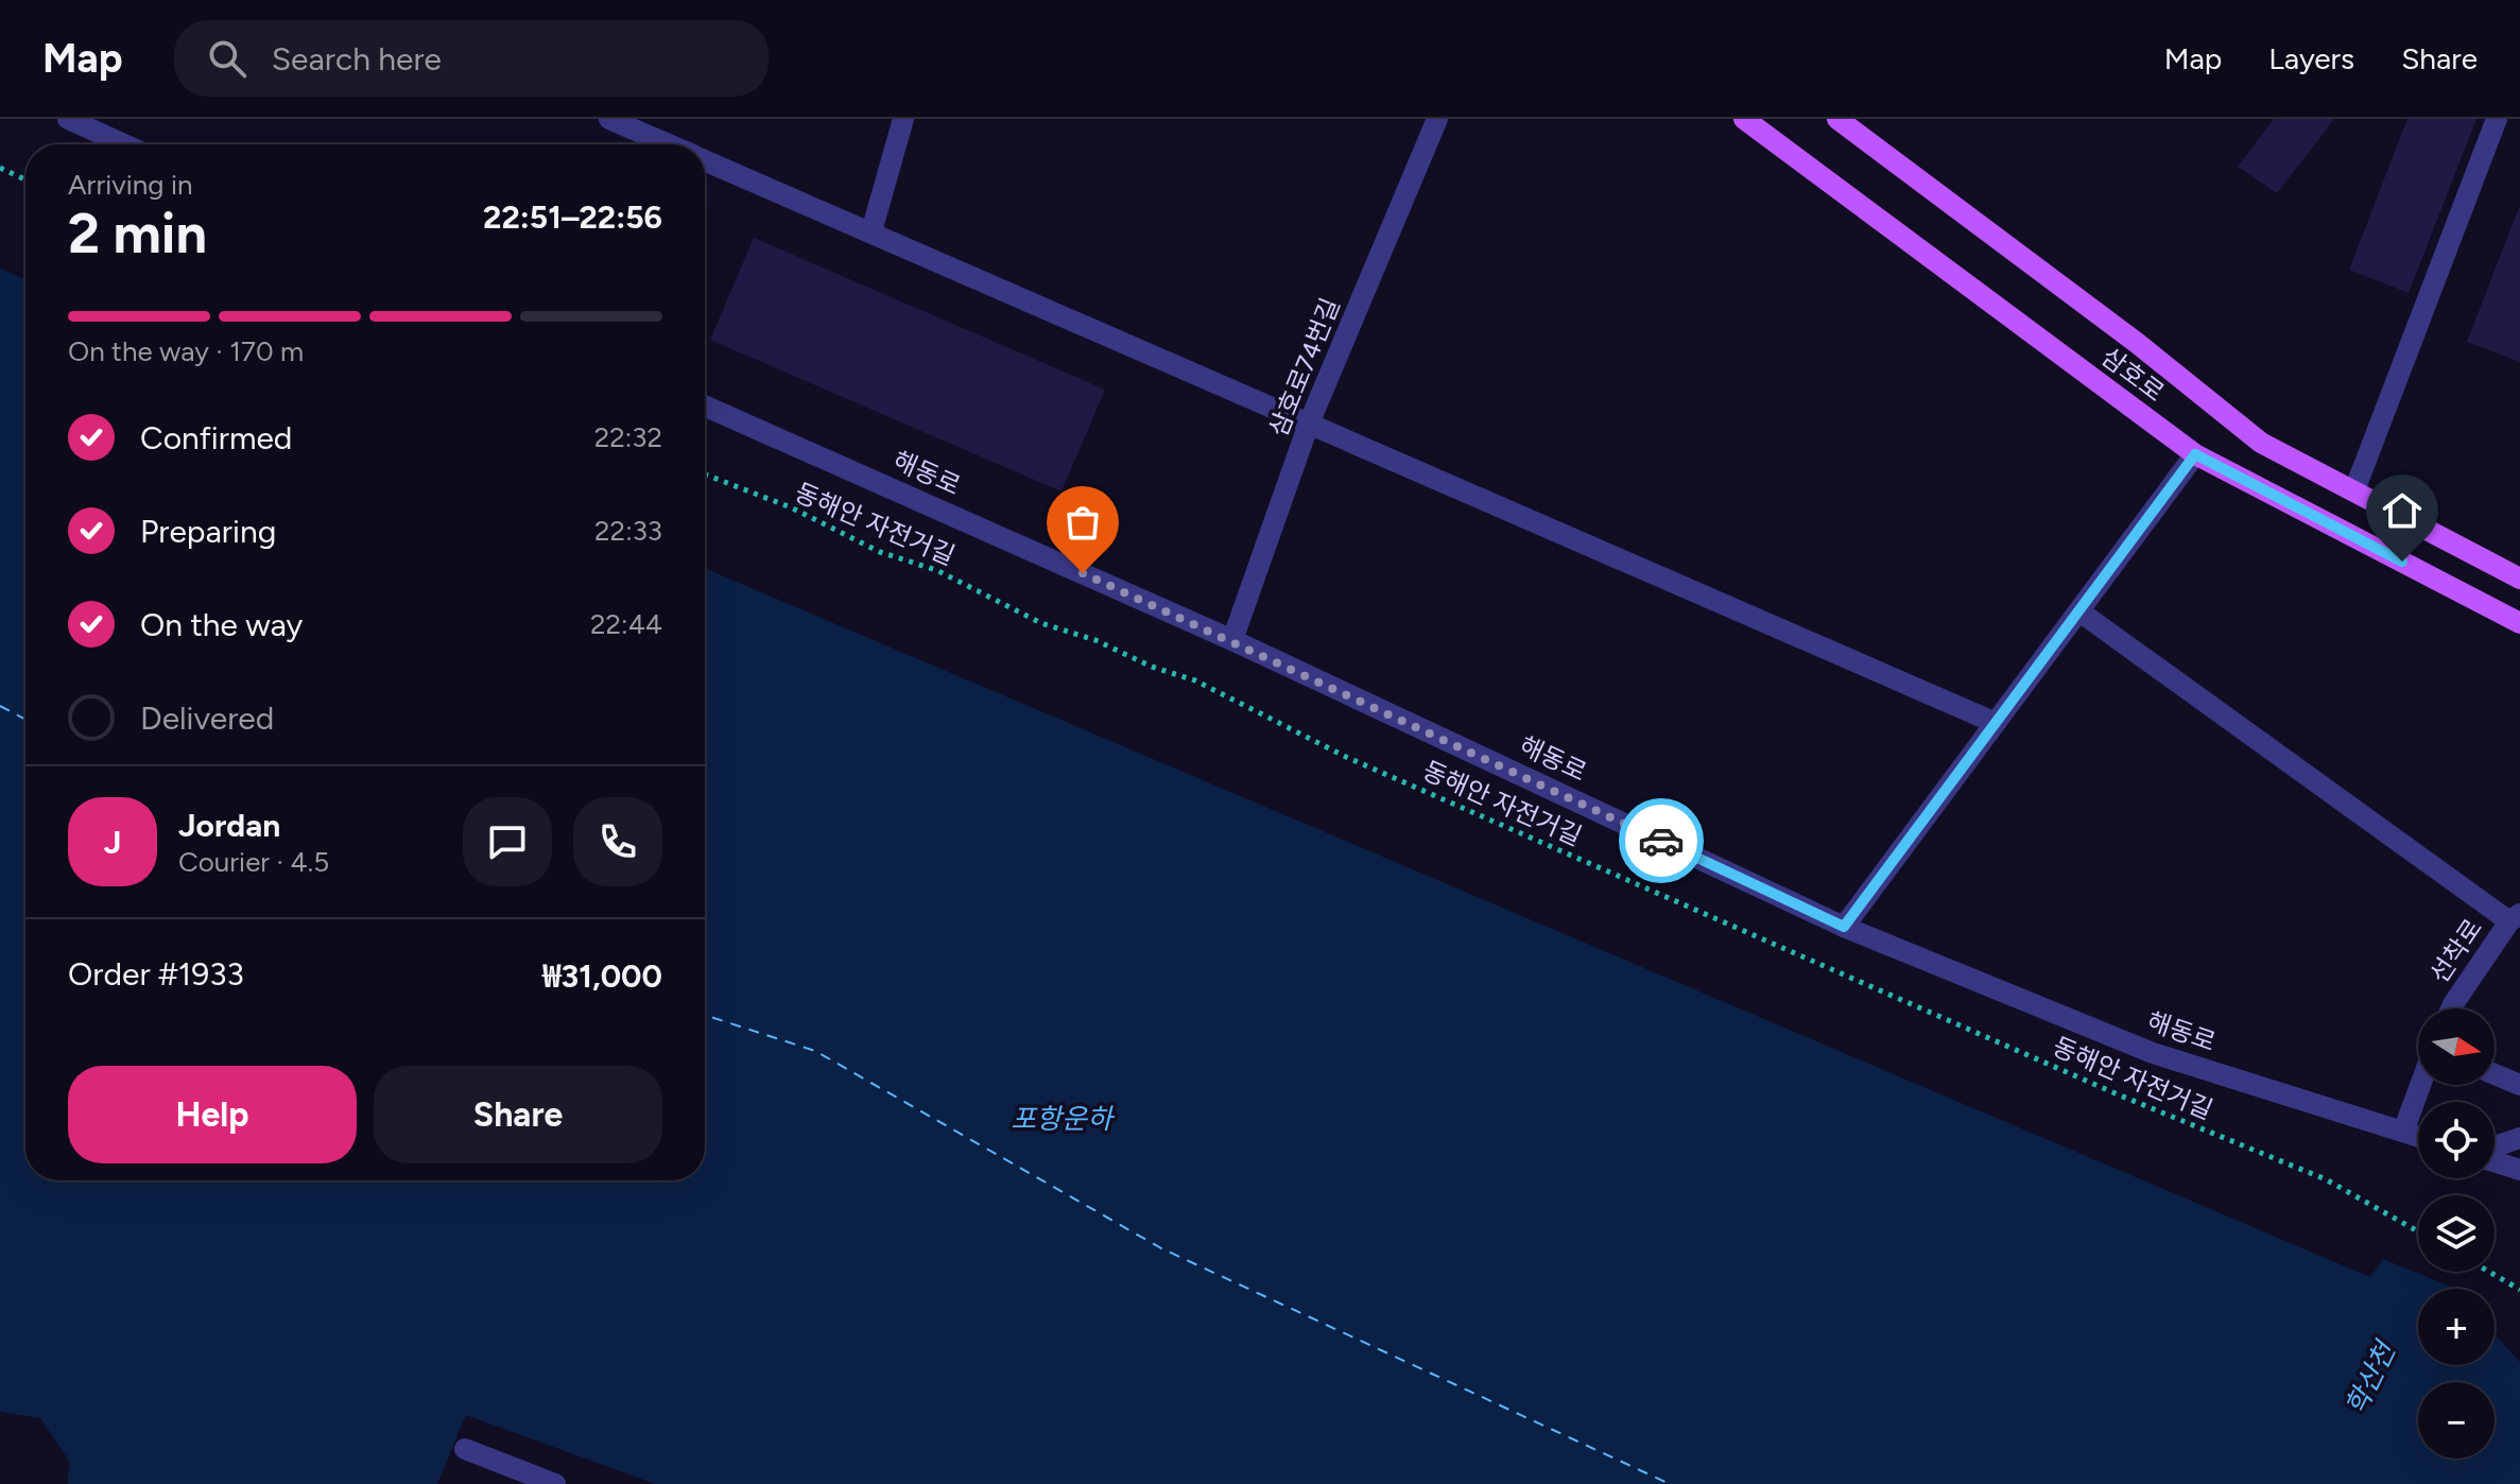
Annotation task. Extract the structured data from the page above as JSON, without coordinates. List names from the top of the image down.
{
  "streets": {
    "main road": ["삼호로"],
    "street": ["삼호로74번길", "해동로", "선착로"],
    "path": ["동해안 자전거길"]
  },
  "crossings": [
    ["삼호로74번길", "해동로"]
  ],
  "water": ["포항운하", "학산천"],
  "north": "right",
  "page": {
    "header": "Map",
    "search": "Search here",
    "nav": ["Map", "Layers", "Share"],
    "heading": ["2 min", "Arriving in", "22:51–22:56"],
    "panel": [
      "Jordan",
      "Courier · 4.5",
      "Order #1933",
      "₩31,000"
    ],
    "bar": "On the way · 170 m",
    "list": [
      ["Confirmed", "22:32"],
      ["Preparing", "22:33"],
      ["On the way", "22:44"],
      "Delivered"
    ],
    "round": "J",
    "map_buttons": ["+", "−"],
    "buttons": ["Help", "Share"]
  }
}
